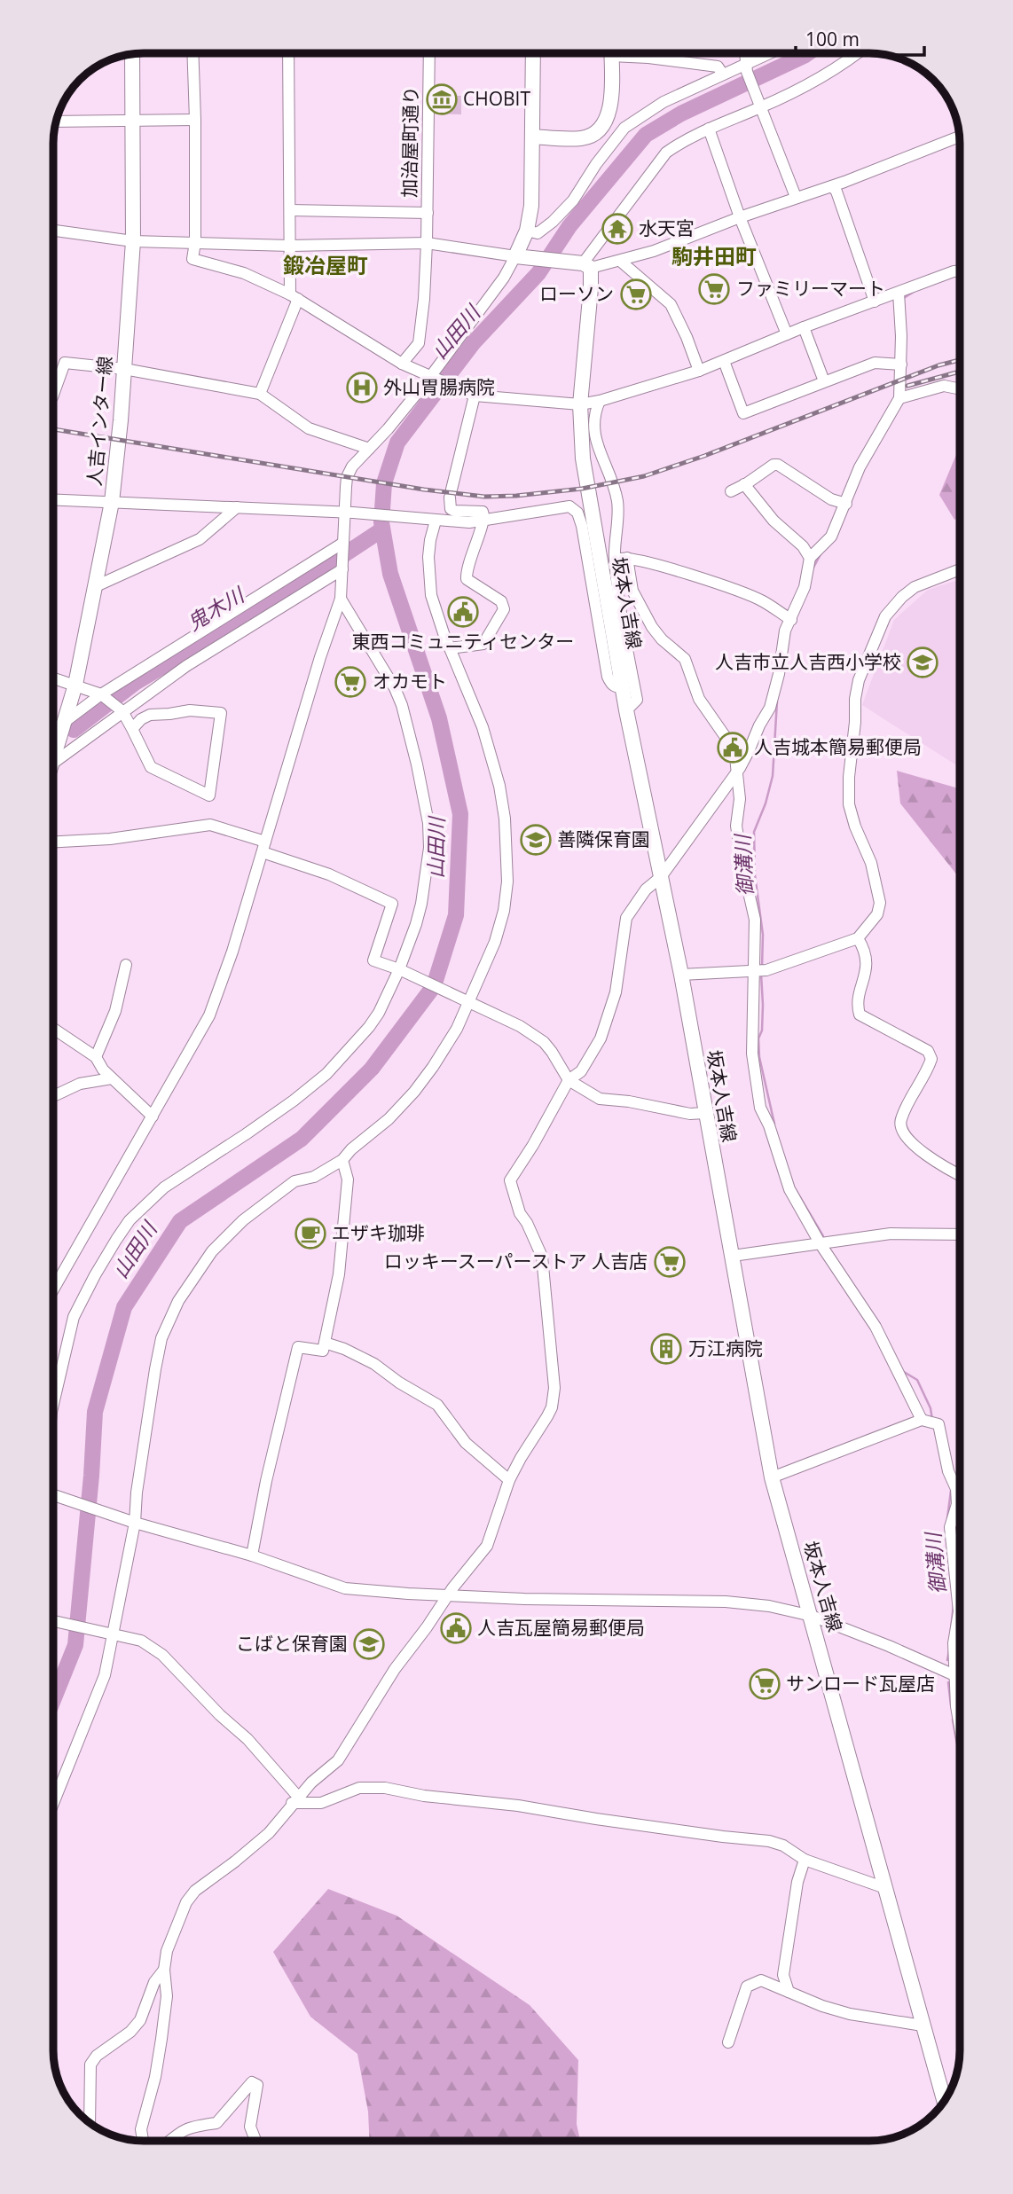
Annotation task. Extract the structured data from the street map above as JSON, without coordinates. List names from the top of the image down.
{
  "streets": {
    "main road": ["人吉インター線", "坂本人吉線"],
    "street": ["加治屋町通り"]
  },
  "districts": ["駒井田町", "鍛冶屋町"],
  "water": ["山田川", "鬼木川", "御溝川"],
  "places": {
    "museum": ["CHOBIT"],
    "temple": ["水天宮"],
    "supermarket": [
      "ファミリーマート",
      "ローソン",
      "オカモト",
      "ロッキースーパーストア 人吉店",
      "サンロード瓦屋店"
    ],
    "hospital": ["外山胃腸病院"],
    "public building": ["東西コミュニティセンター", "人吉城本簡易郵便局", "人吉瓦屋簡易郵便局"],
    "school or university": ["人吉市立人吉西小学校", "善隣保育園", "こばと保育園"],
    "cafe": ["エザキ珈琲"],
    "building": ["万江病院"]
  },
  "scale_bar": "100 m"
}
